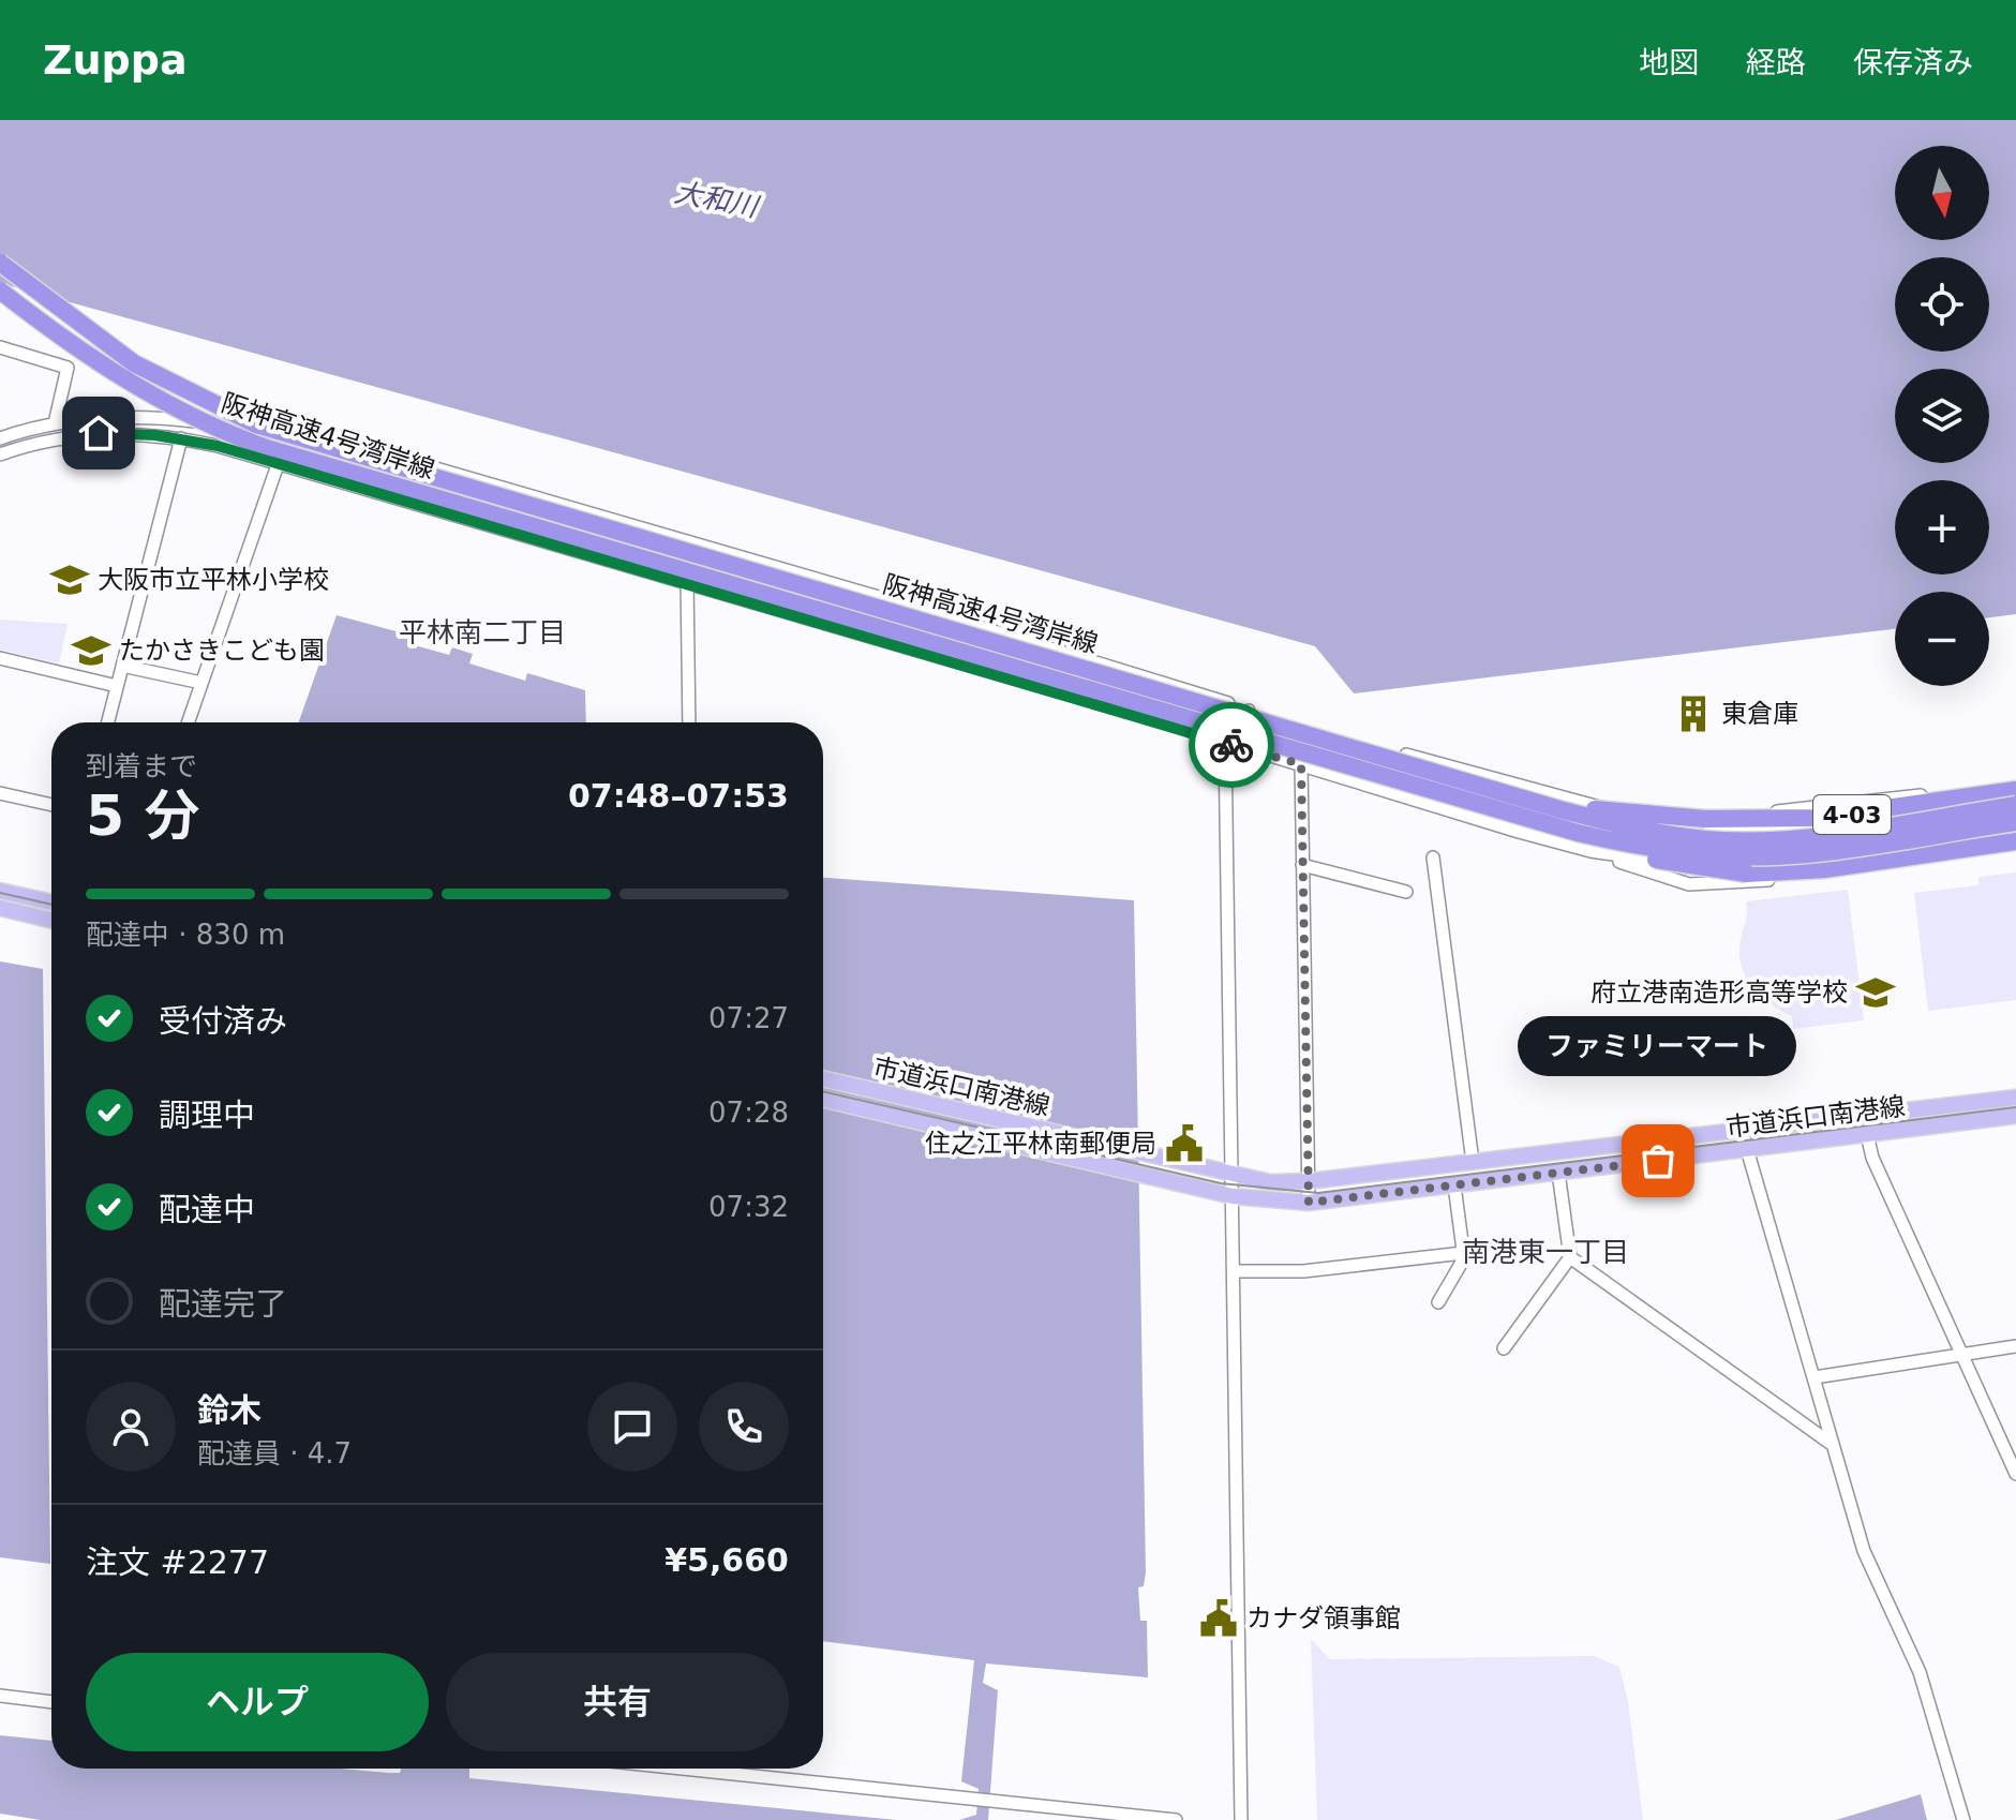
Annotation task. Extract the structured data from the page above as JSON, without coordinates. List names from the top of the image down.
{
  "streets": {
    "highway": ["阪神高速4号湾岸線", "4-03"],
    "main road": ["市道浜口南港線"]
  },
  "crossings": [
    ["阪神高速4号湾岸線", "4-03"]
  ],
  "districts": ["平林南二丁目", "南港東一丁目"],
  "water": ["大和川"],
  "places": {
    "school or university": ["大阪市立平林小学校", "たかさきこども園", "府立港南造形高等学校"],
    "building": ["東倉庫"],
    "public building": ["住之江平林南郵便局", "カナダ領事館"],
    "other": ["ファミリーマート"]
  },
  "north": "bottom",
  "page": {
    "header": "Zuppa",
    "nav": ["地図", "経路", "保存済み"],
    "map_buttons": ["+", "−"],
    "heading": ["5 分", "到着まで", "07:48–07:53"],
    "panel": [
      "鈴木",
      "配達員 · 4.7",
      "注文 #2277",
      "¥5,660"
    ],
    "bar": "配達中 · 830 m",
    "list": [
      ["受付済み", "07:27"],
      ["調理中", "07:28"],
      ["配達中", "07:32"],
      "配達完了"
    ],
    "bubble": "ファミリーマート",
    "buttons": ["ヘルプ", "共有"]
  }
}
